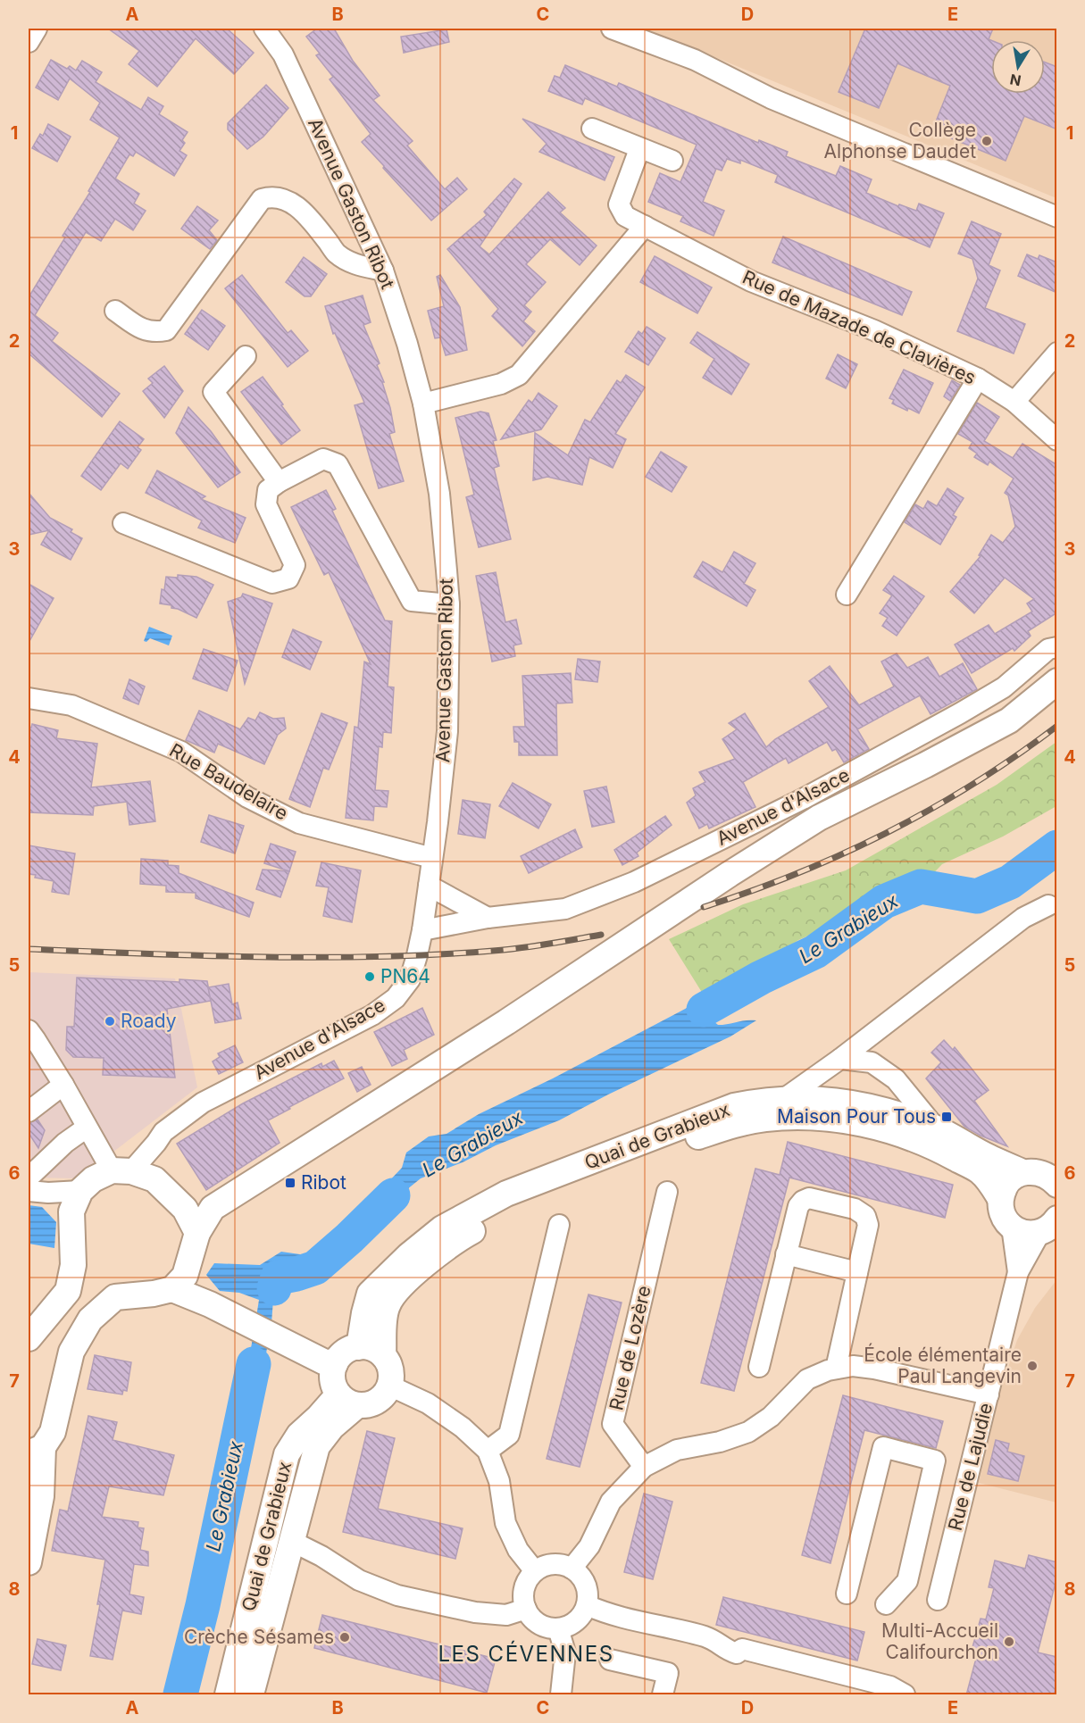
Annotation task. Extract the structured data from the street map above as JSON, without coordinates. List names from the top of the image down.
{
  "streets": {
    "main road": ["Quai de Grabieux"],
    "street": [
      "Avenue Gaston Ribot",
      "Rue de Mazade de Clavières",
      "Rue Baudelaire",
      "Avenue d'Alsace",
      "Rue de Lozère",
      "Rue de Lajudie"
    ]
  },
  "crossings": [
    ["Avenue Gaston Ribot", "Rue Baudelaire"],
    ["Avenue Gaston Ribot", "Avenue d'Alsace"],
    ["Quai de Grabieux", "Rue de Lajudie"]
  ],
  "districts": ["LES CÉVENNES"],
  "water": ["Le Grabieux"],
  "places": {
    "other": [
      "Collège Alphonse Daudet",
      "PN64",
      "Roady",
      "École élémentaire Paul Langevin",
      "Crèche Sésames",
      "Multi-Accueil Califourchon"
    ],
    "transit": ["Maison Pour Tous", "Ribot"]
  },
  "north": "bottom",
  "grid": {
    "columns": [
      "A",
      "B",
      "C",
      "D",
      "E"
    ],
    "rows": [
      "1",
      "2",
      "3",
      "4",
      "5",
      "6",
      "7",
      "8"
    ]
  }
}
